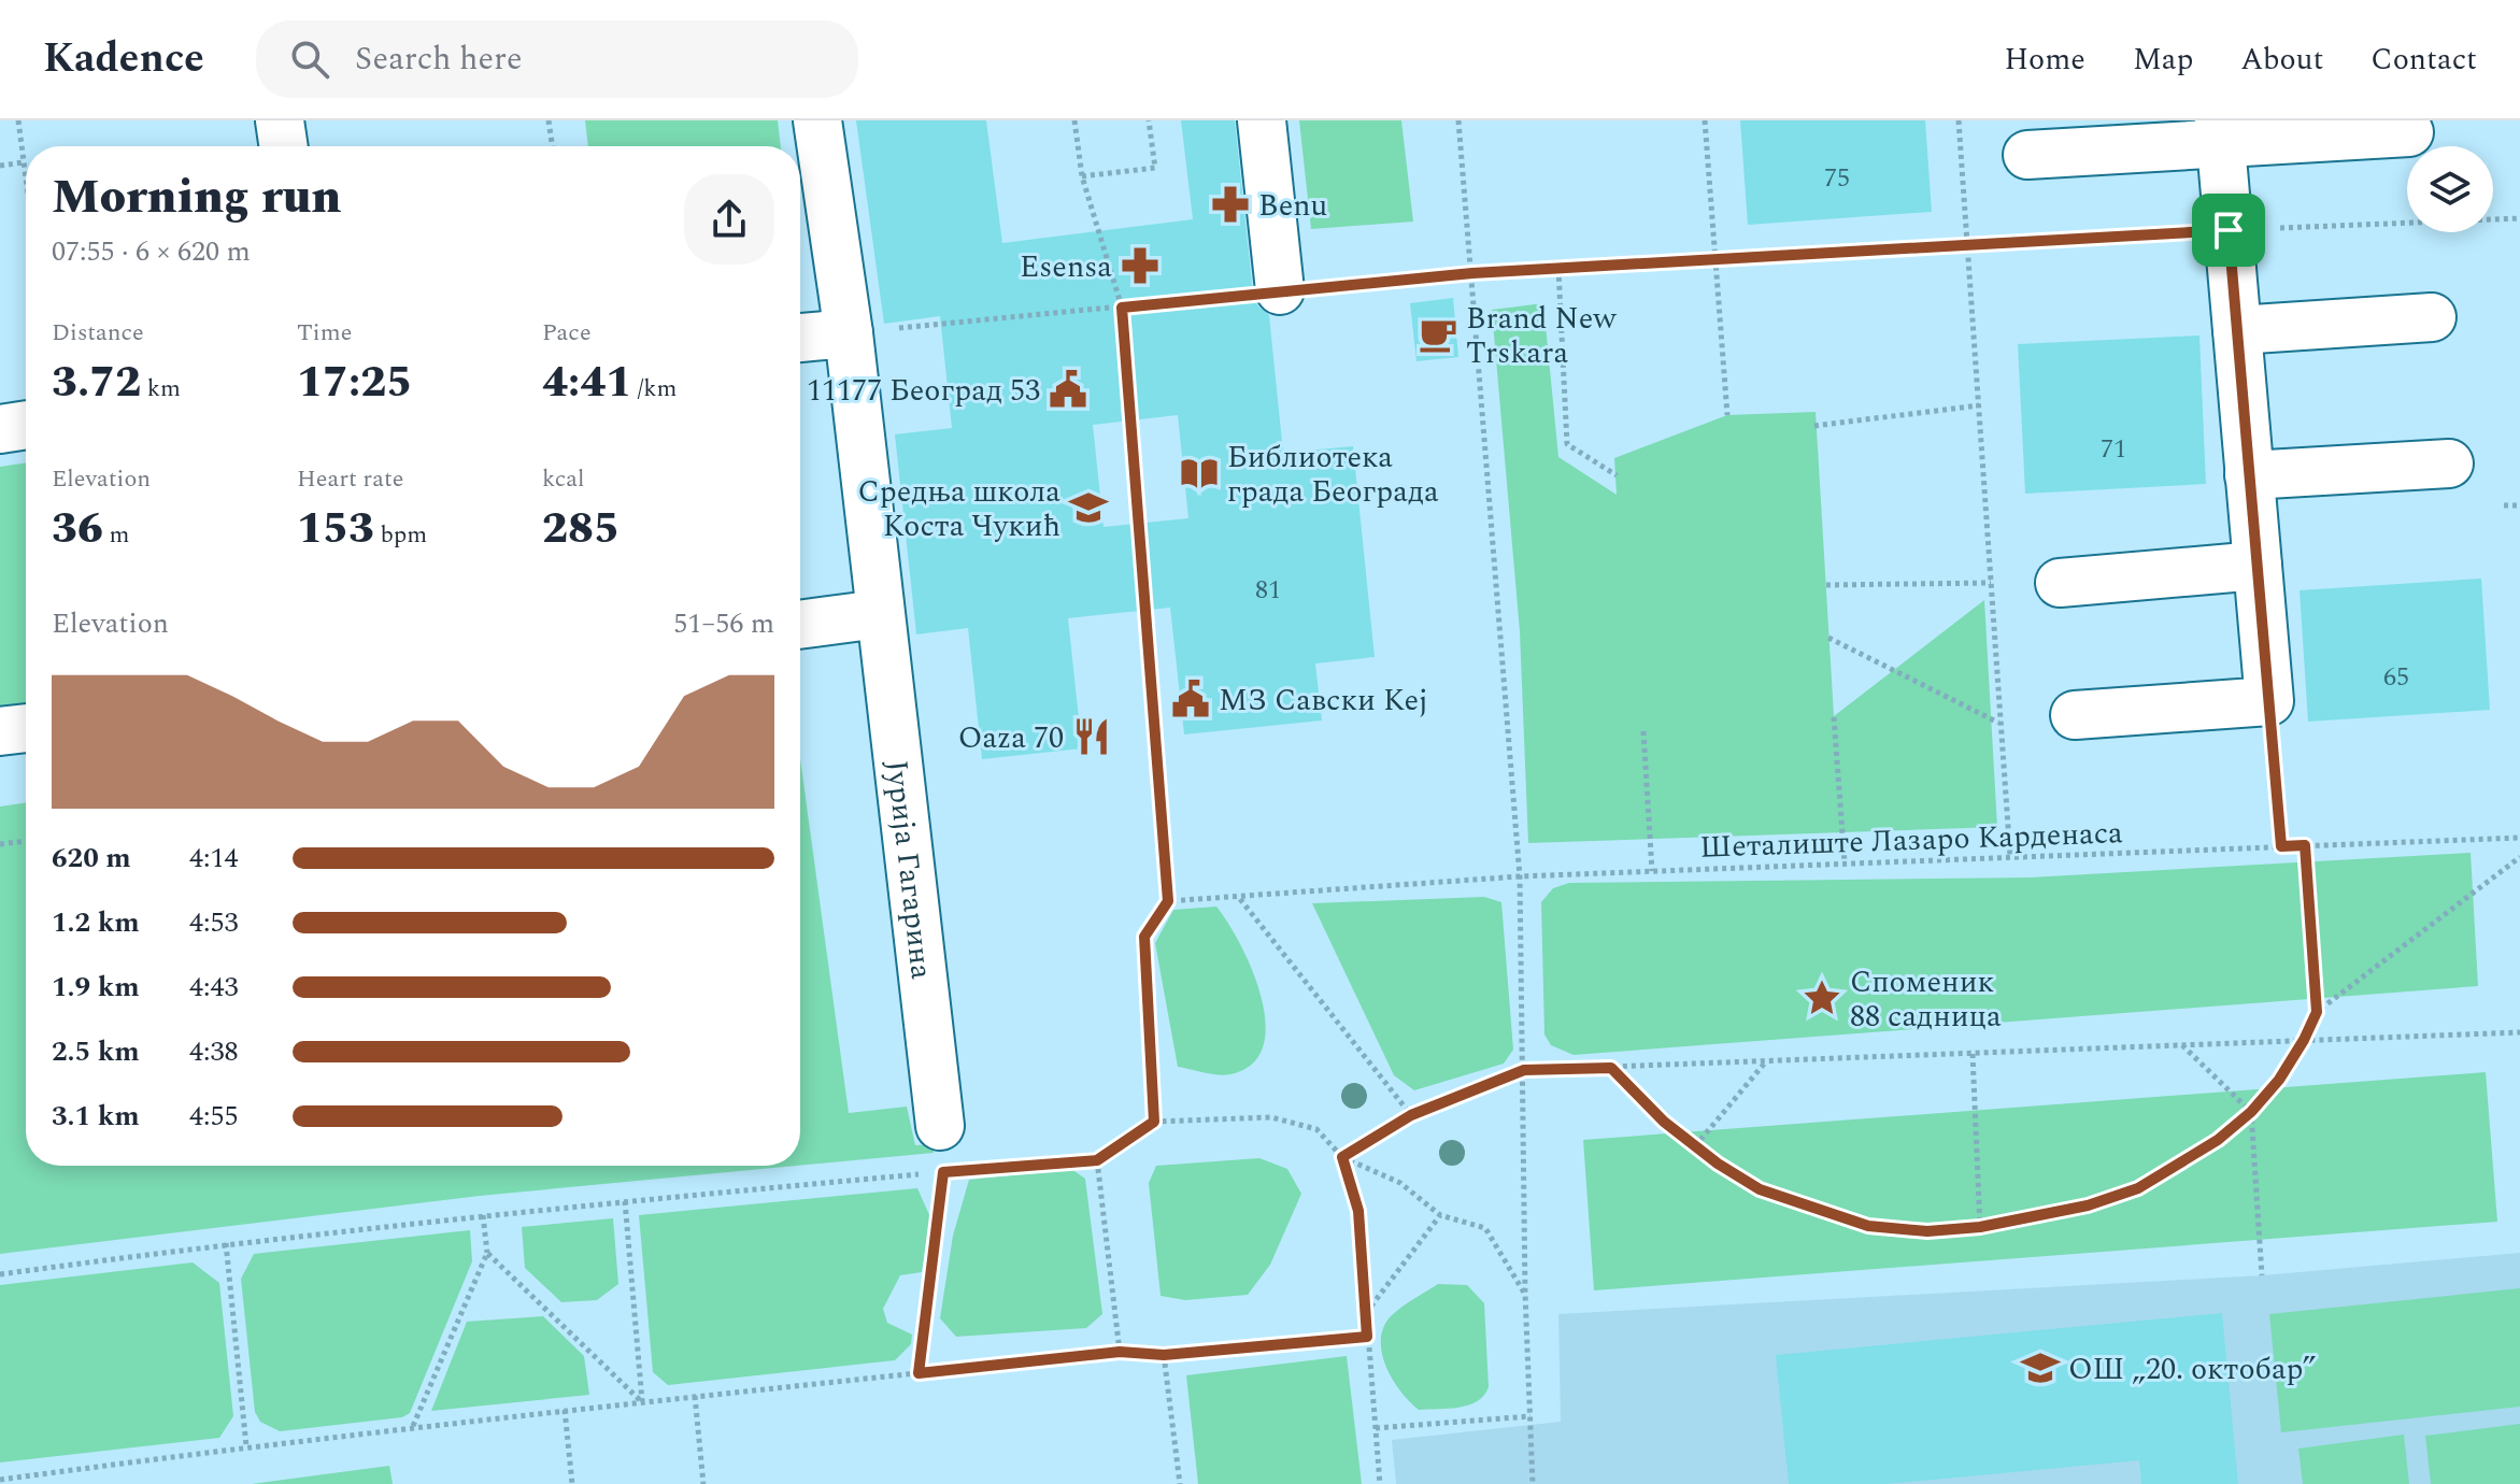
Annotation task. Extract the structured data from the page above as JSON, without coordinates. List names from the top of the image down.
{
  "streets": {
    "street": ["Јурија Гагарина"],
    "path": ["Шеталиште Лазаро Карденаса"]
  },
  "places": {
    "pharmacy": ["Benu", "Esensa"],
    "cafe": ["Brand New Trskara"],
    "public building": ["11177 Београд 53", "МЗ Савски Кеј"],
    "library": ["Библиотека града Београда"],
    "school or university": ["Средња школа Коста Чукић", "ОШ „20. октобар”"],
    "restaurant": ["Oaza 70"],
    "place": ["Споменик 88 садница"]
  },
  "house_numbers": [
    "75",
    "71",
    "81",
    "65"
  ],
  "page": {
    "header": "Kadence",
    "search": "Search here",
    "nav": [
      "Home",
      "Map",
      "About",
      "Contact"
    ],
    "heading": ["Morning run", "07:55 · 6 × 620 m"],
    "stats": [
      ["Distance", "3.72 km"],
      ["Time", "17:25"],
      ["Pace", "4:41 /km"],
      ["Elevation", "36 m"],
      ["Heart rate", "153 bpm"],
      ["kcal", "285"]
    ],
    "chart": ["Elevation", "51–56 m"],
    "list": [
      {
        "name": "620 m",
        "note": "4:14"
      },
      {
        "name": "1.2 km",
        "note": "4:53"
      },
      {
        "name": "1.9 km",
        "note": "4:43"
      },
      {
        "name": "2.5 km",
        "note": "4:38"
      },
      {
        "name": "3.1 km",
        "note": "4:55"
      }
    ]
  }
}
